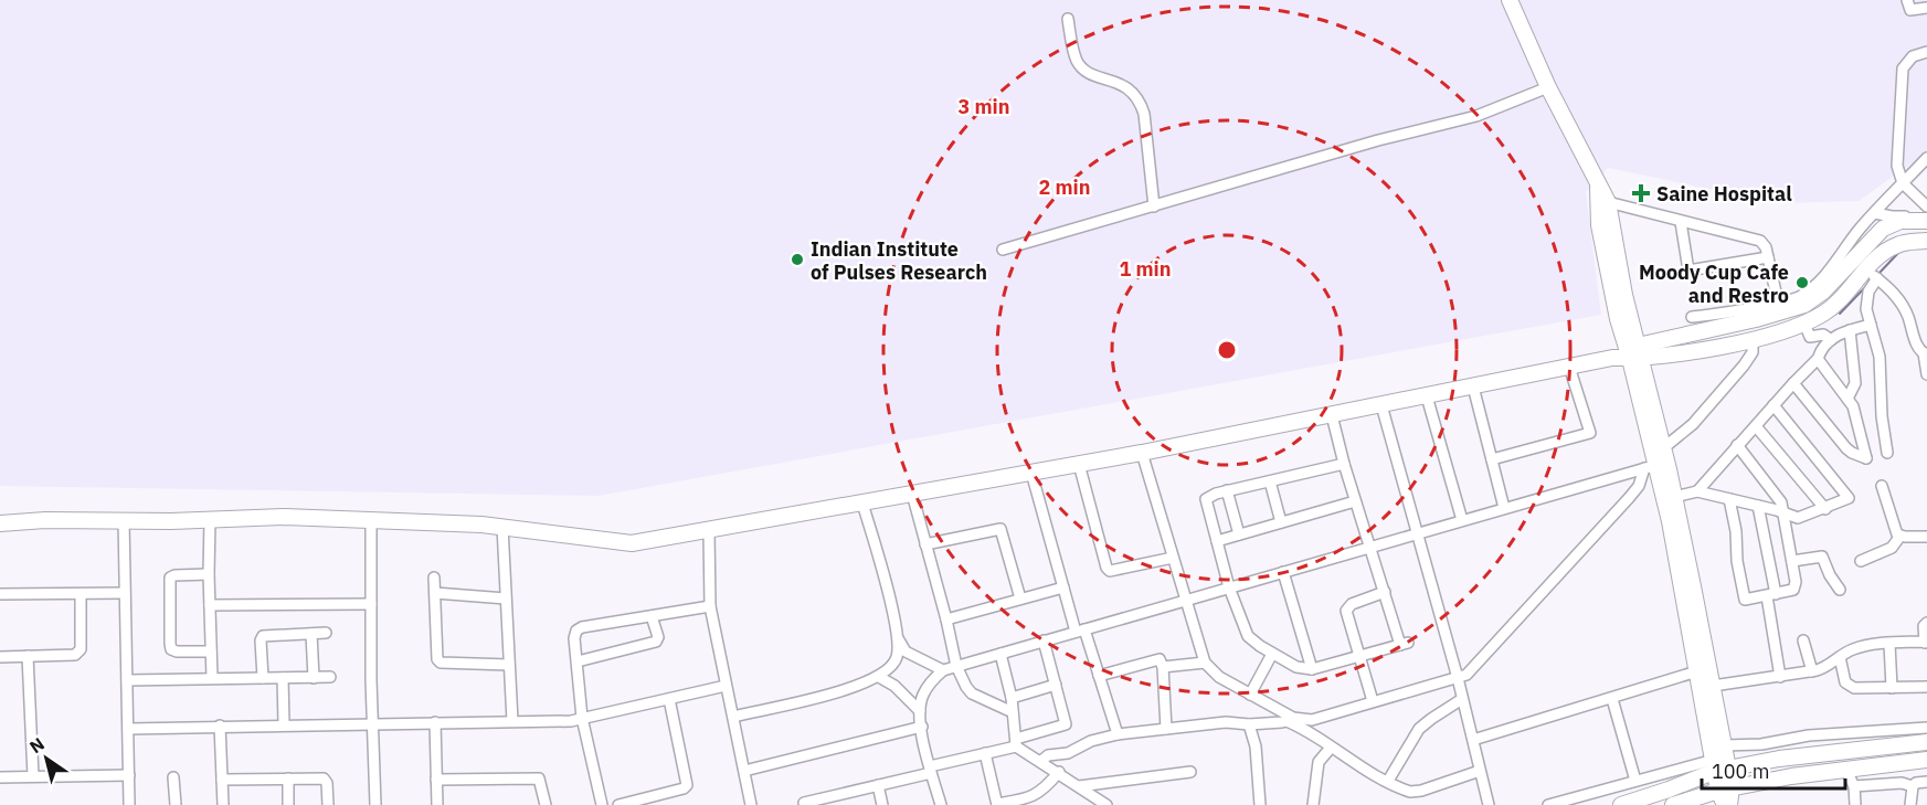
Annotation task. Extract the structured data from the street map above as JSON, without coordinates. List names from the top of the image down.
{
  "places": {
    "health": ["Saine Hospital"],
    "other": ["Indian Institute of Pulses Research", "Moody Cup Cafe and Restro"]
  },
  "scale_bar": "100 m",
  "north": "top left",
  "rings": ["3 min", "2 min", "1 min"]
}
